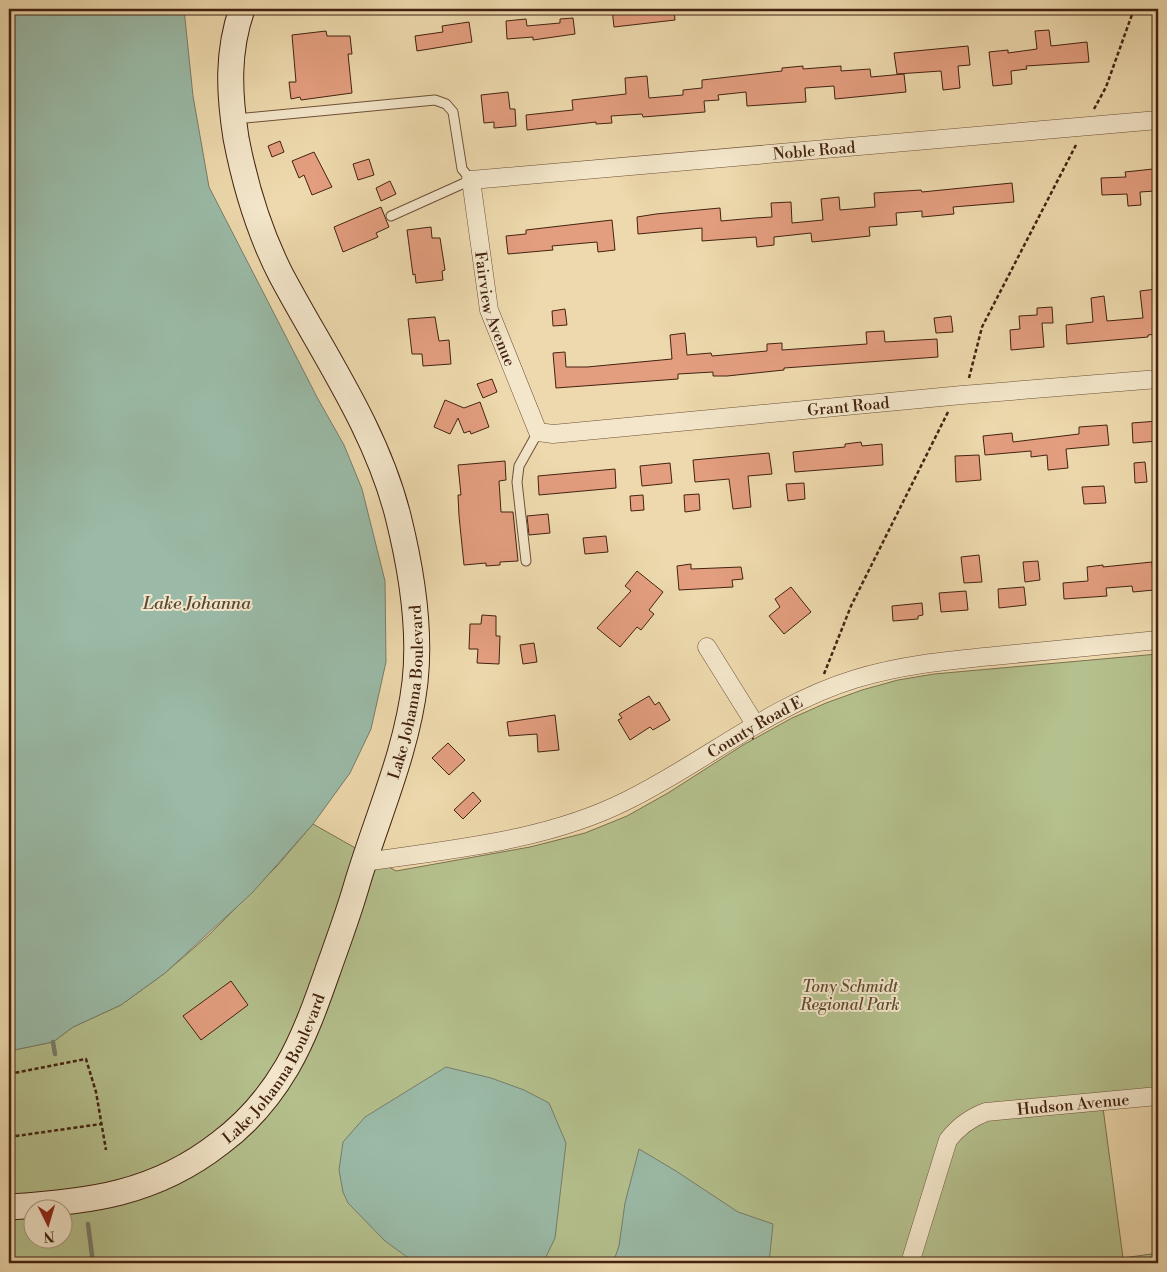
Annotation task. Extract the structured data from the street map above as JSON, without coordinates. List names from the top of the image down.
{
  "streets": {
    "street": [
      "Noble Road",
      "Fairview Avenue",
      "Grant Road",
      "Lake Johanna Boulevard",
      "County Road E",
      "Hudson Avenue"
    ]
  },
  "crossings": [
    ["Noble Road", "Fairview Avenue"],
    ["Fairview Avenue", "Grant Road"],
    ["Lake Johanna Boulevard", "County Road E"]
  ],
  "water": ["Lake Johanna"],
  "parks": ["Tony Schmidt Regional Park"],
  "north": "bottom"
}
